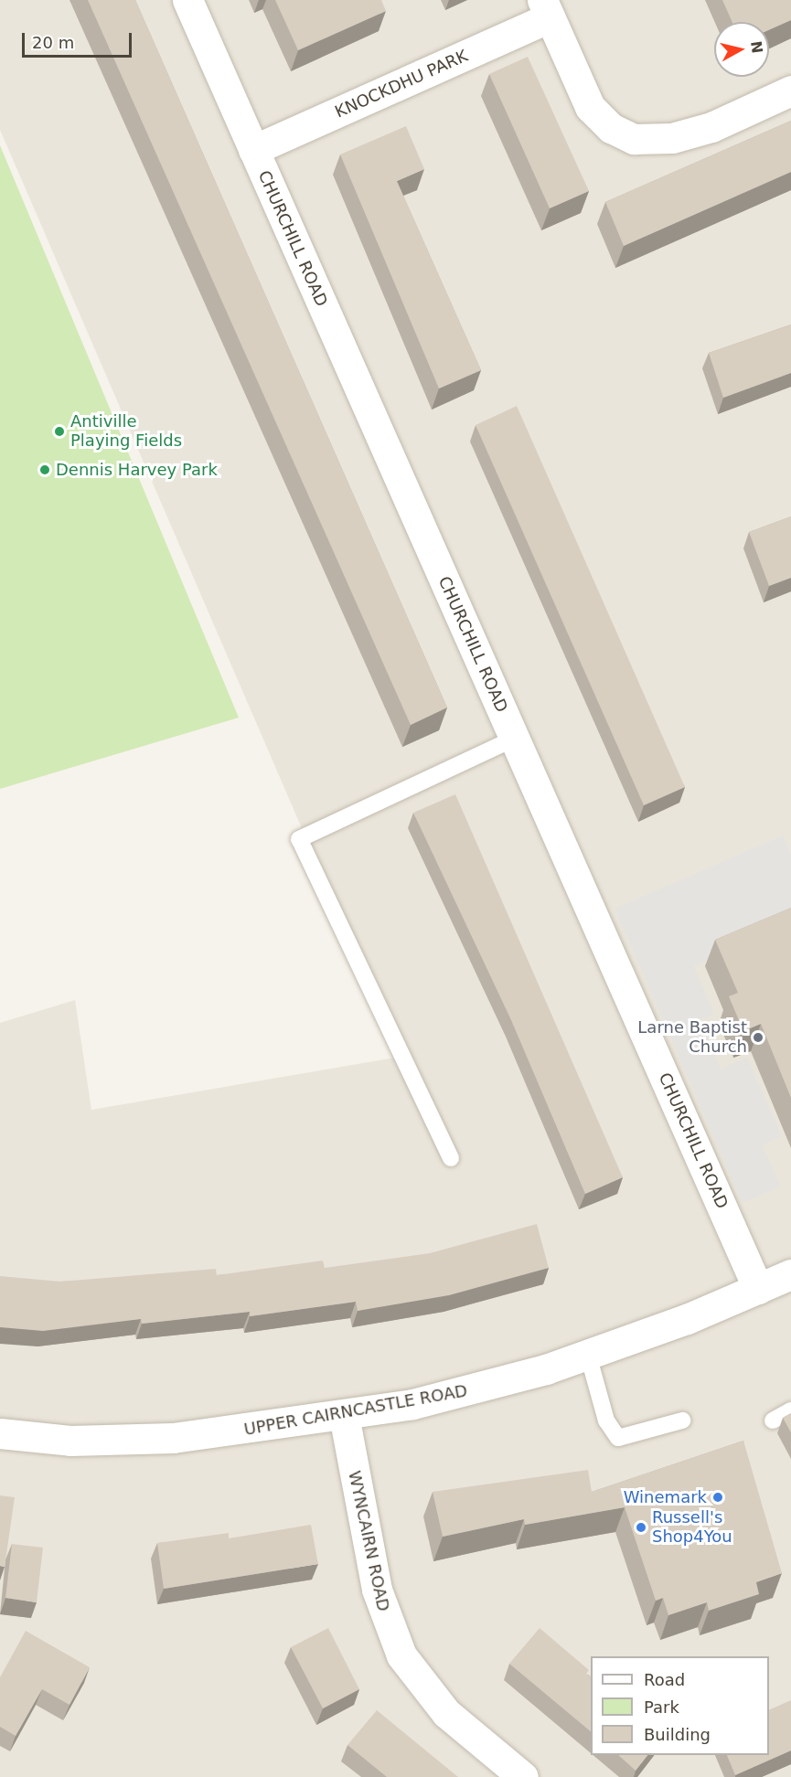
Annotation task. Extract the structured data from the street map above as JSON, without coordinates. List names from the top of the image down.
{
  "streets": {
    "street": [
      "KNOCKDHU PARK",
      "CHURCHILL ROAD",
      "UPPER CAIRNCASTLE ROAD",
      "WYNCAIRN ROAD"
    ]
  },
  "crossings": [
    ["KNOCKDHU PARK", "CHURCHILL ROAD"],
    ["CHURCHILL ROAD", "UPPER CAIRNCASTLE ROAD"],
    ["UPPER CAIRNCASTLE ROAD", "WYNCAIRN ROAD"]
  ],
  "places": [
    "Antiville Playing Fields",
    "Dennis Harvey Park",
    "Larne Baptist Church",
    "Winemark",
    "Russell's Shop4You"
  ],
  "legend": ["Road", "Park", "Building"],
  "scale_bar": "20 m",
  "north": "right"
}
